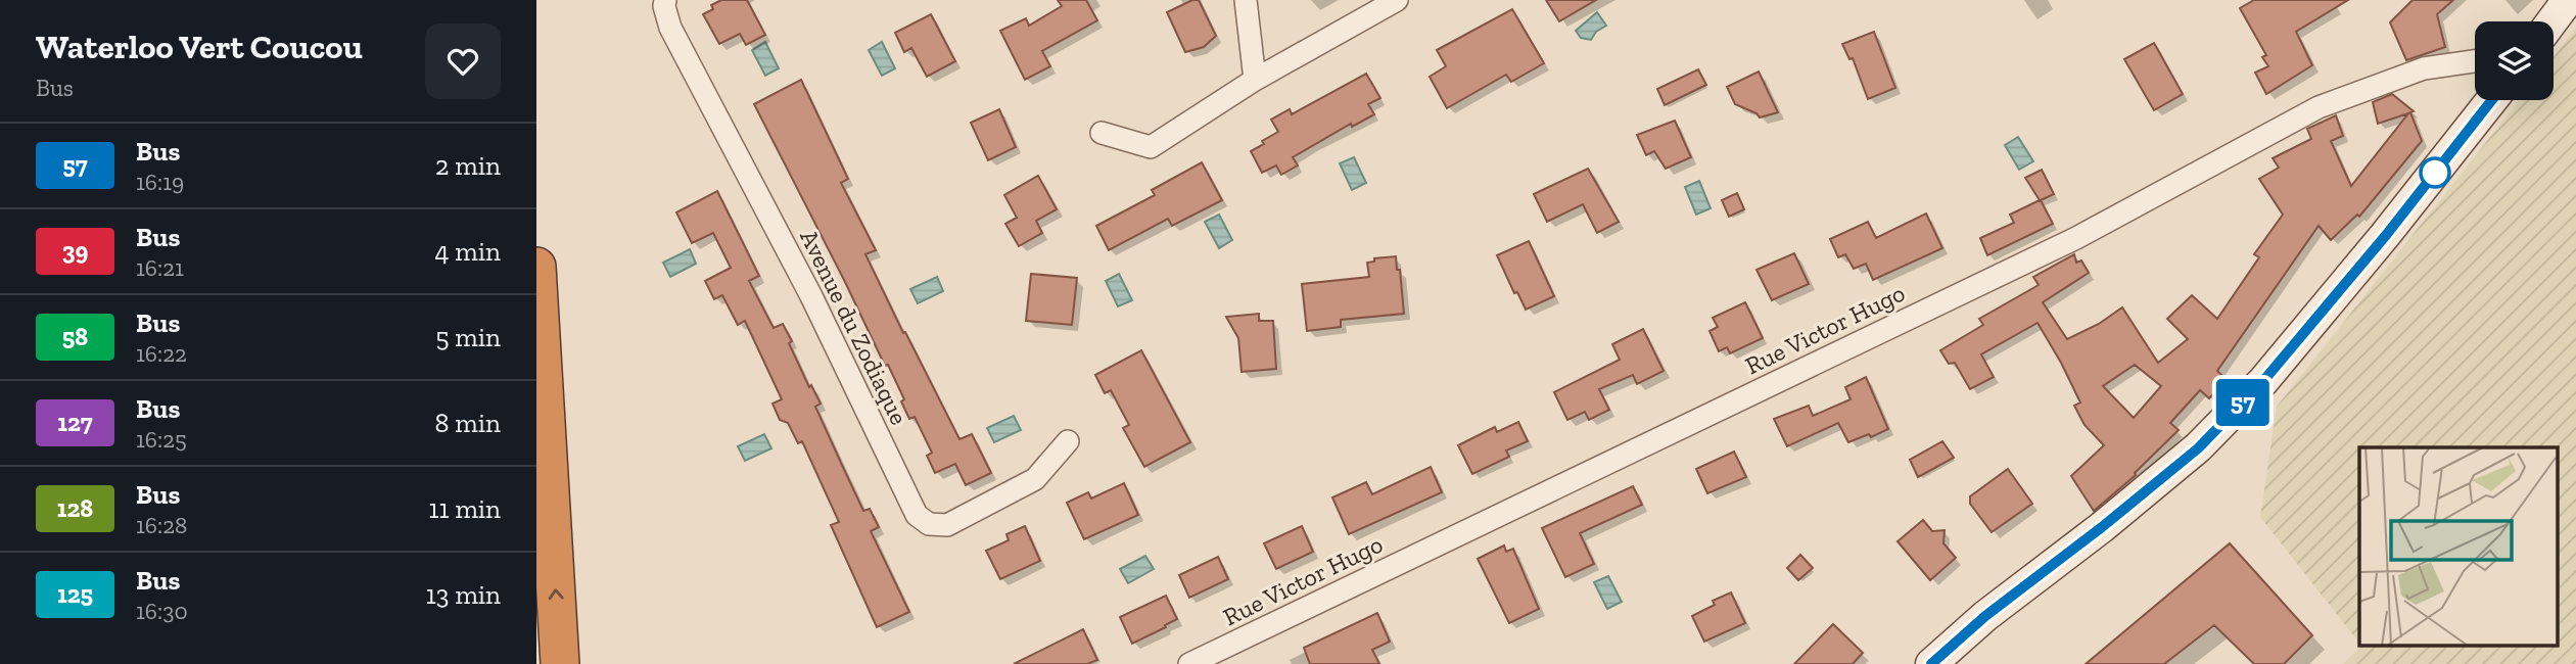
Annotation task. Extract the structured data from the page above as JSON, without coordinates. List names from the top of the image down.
{
  "streets": {
    "street": ["Avenue du Zodiaque", "Rue Victor Hugo"]
  },
  "lines": ["bus line 57"],
  "page": {
    "heading": ["Waterloo Vert Coucou", "Bus"],
    "on_map": "57",
    "list": [
      {
        "mark": "57",
        "name": "Bus",
        "note": "16:19",
        "value": "2 min"
      },
      {
        "mark": "39",
        "name": "Bus",
        "note": "16:21",
        "value": "4 min"
      },
      {
        "mark": "58",
        "name": "Bus",
        "note": "16:22",
        "value": "5 min"
      },
      {
        "mark": "127",
        "name": "Bus",
        "note": "16:25",
        "value": "8 min"
      },
      {
        "mark": "128",
        "name": "Bus",
        "note": "16:28",
        "value": "11 min"
      },
      {
        "mark": "125",
        "name": "Bus",
        "note": "16:30",
        "value": "13 min"
      }
    ]
  }
}
